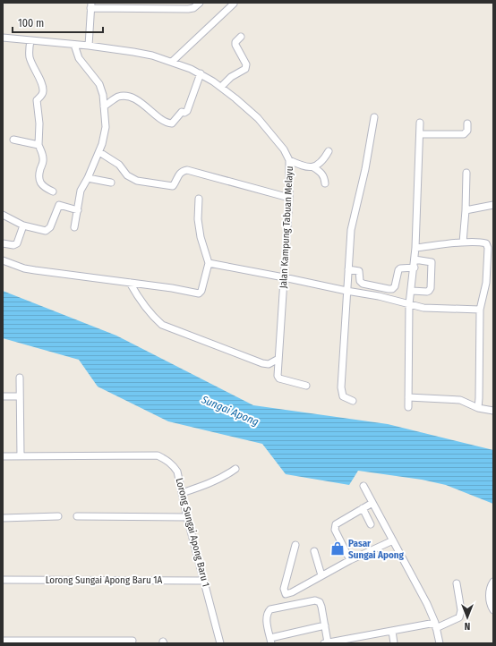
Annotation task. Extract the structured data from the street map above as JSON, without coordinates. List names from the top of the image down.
{
  "streets": {
    "street": ["Jalan Kampung Tabuan Melayu", "Lorong Sungai Apong Baru 1", "Lorong Sungai Apong Baru 1A"]
  },
  "crossings": [
    ["Lorong Sungai Apong Baru 1", "Lorong Sungai Apong Baru 1A"]
  ],
  "water": ["Sungai Apong"],
  "places": {
    "shop": ["Pasar Sungai Apong"]
  },
  "scale_bar": "100 m",
  "north": "bottom"
}
